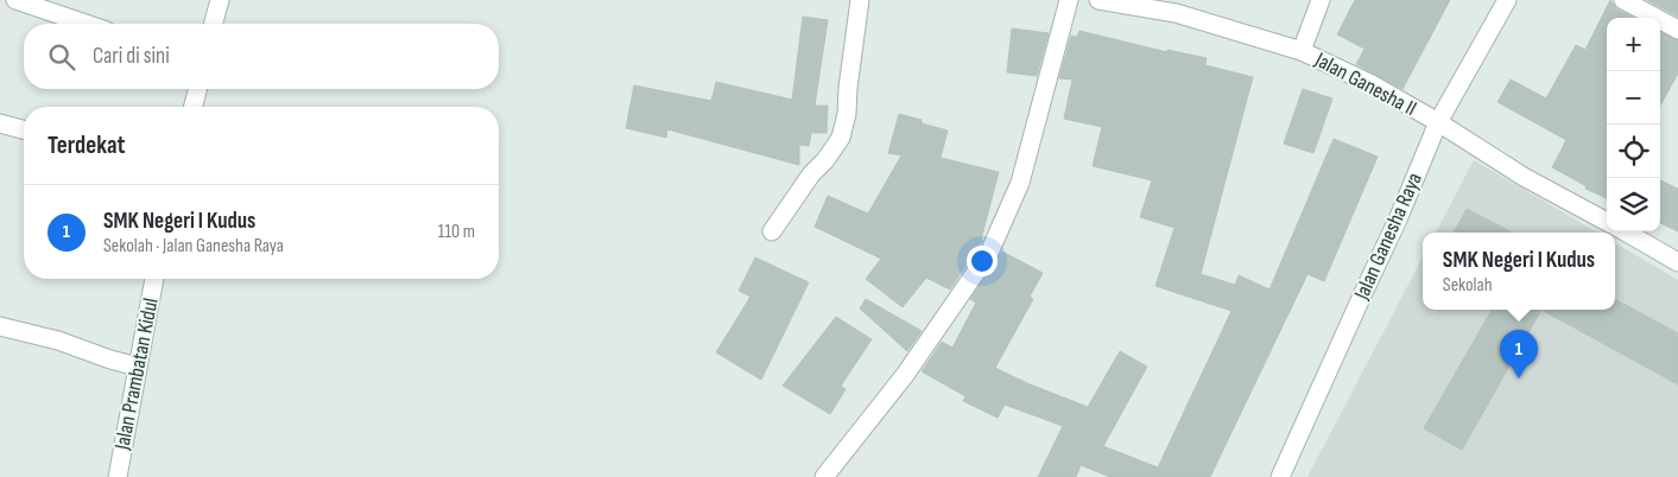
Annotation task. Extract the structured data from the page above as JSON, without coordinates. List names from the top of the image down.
{
  "streets": {
    "street": ["Jalan Ganesha II", "Jalan Ganesha Raya", "Jalan Prambatan Kidul"]
  },
  "crossings": [
    ["Jalan Ganesha II", "Jalan Ganesha Raya"]
  ],
  "page": {
    "map_buttons": ["+", "−"],
    "search": "Cari di sini",
    "heading": "Terdekat",
    "list": [
      {
        "mark": "1",
        "name": "SMK Negeri I Kudus",
        "note": "Sekolah · Jalan Ganesha Raya",
        "value": "110 m"
      }
    ],
    "popup": ["SMK Negeri I Kudus", "Sekolah"],
    "pins": "1"
  }
}
